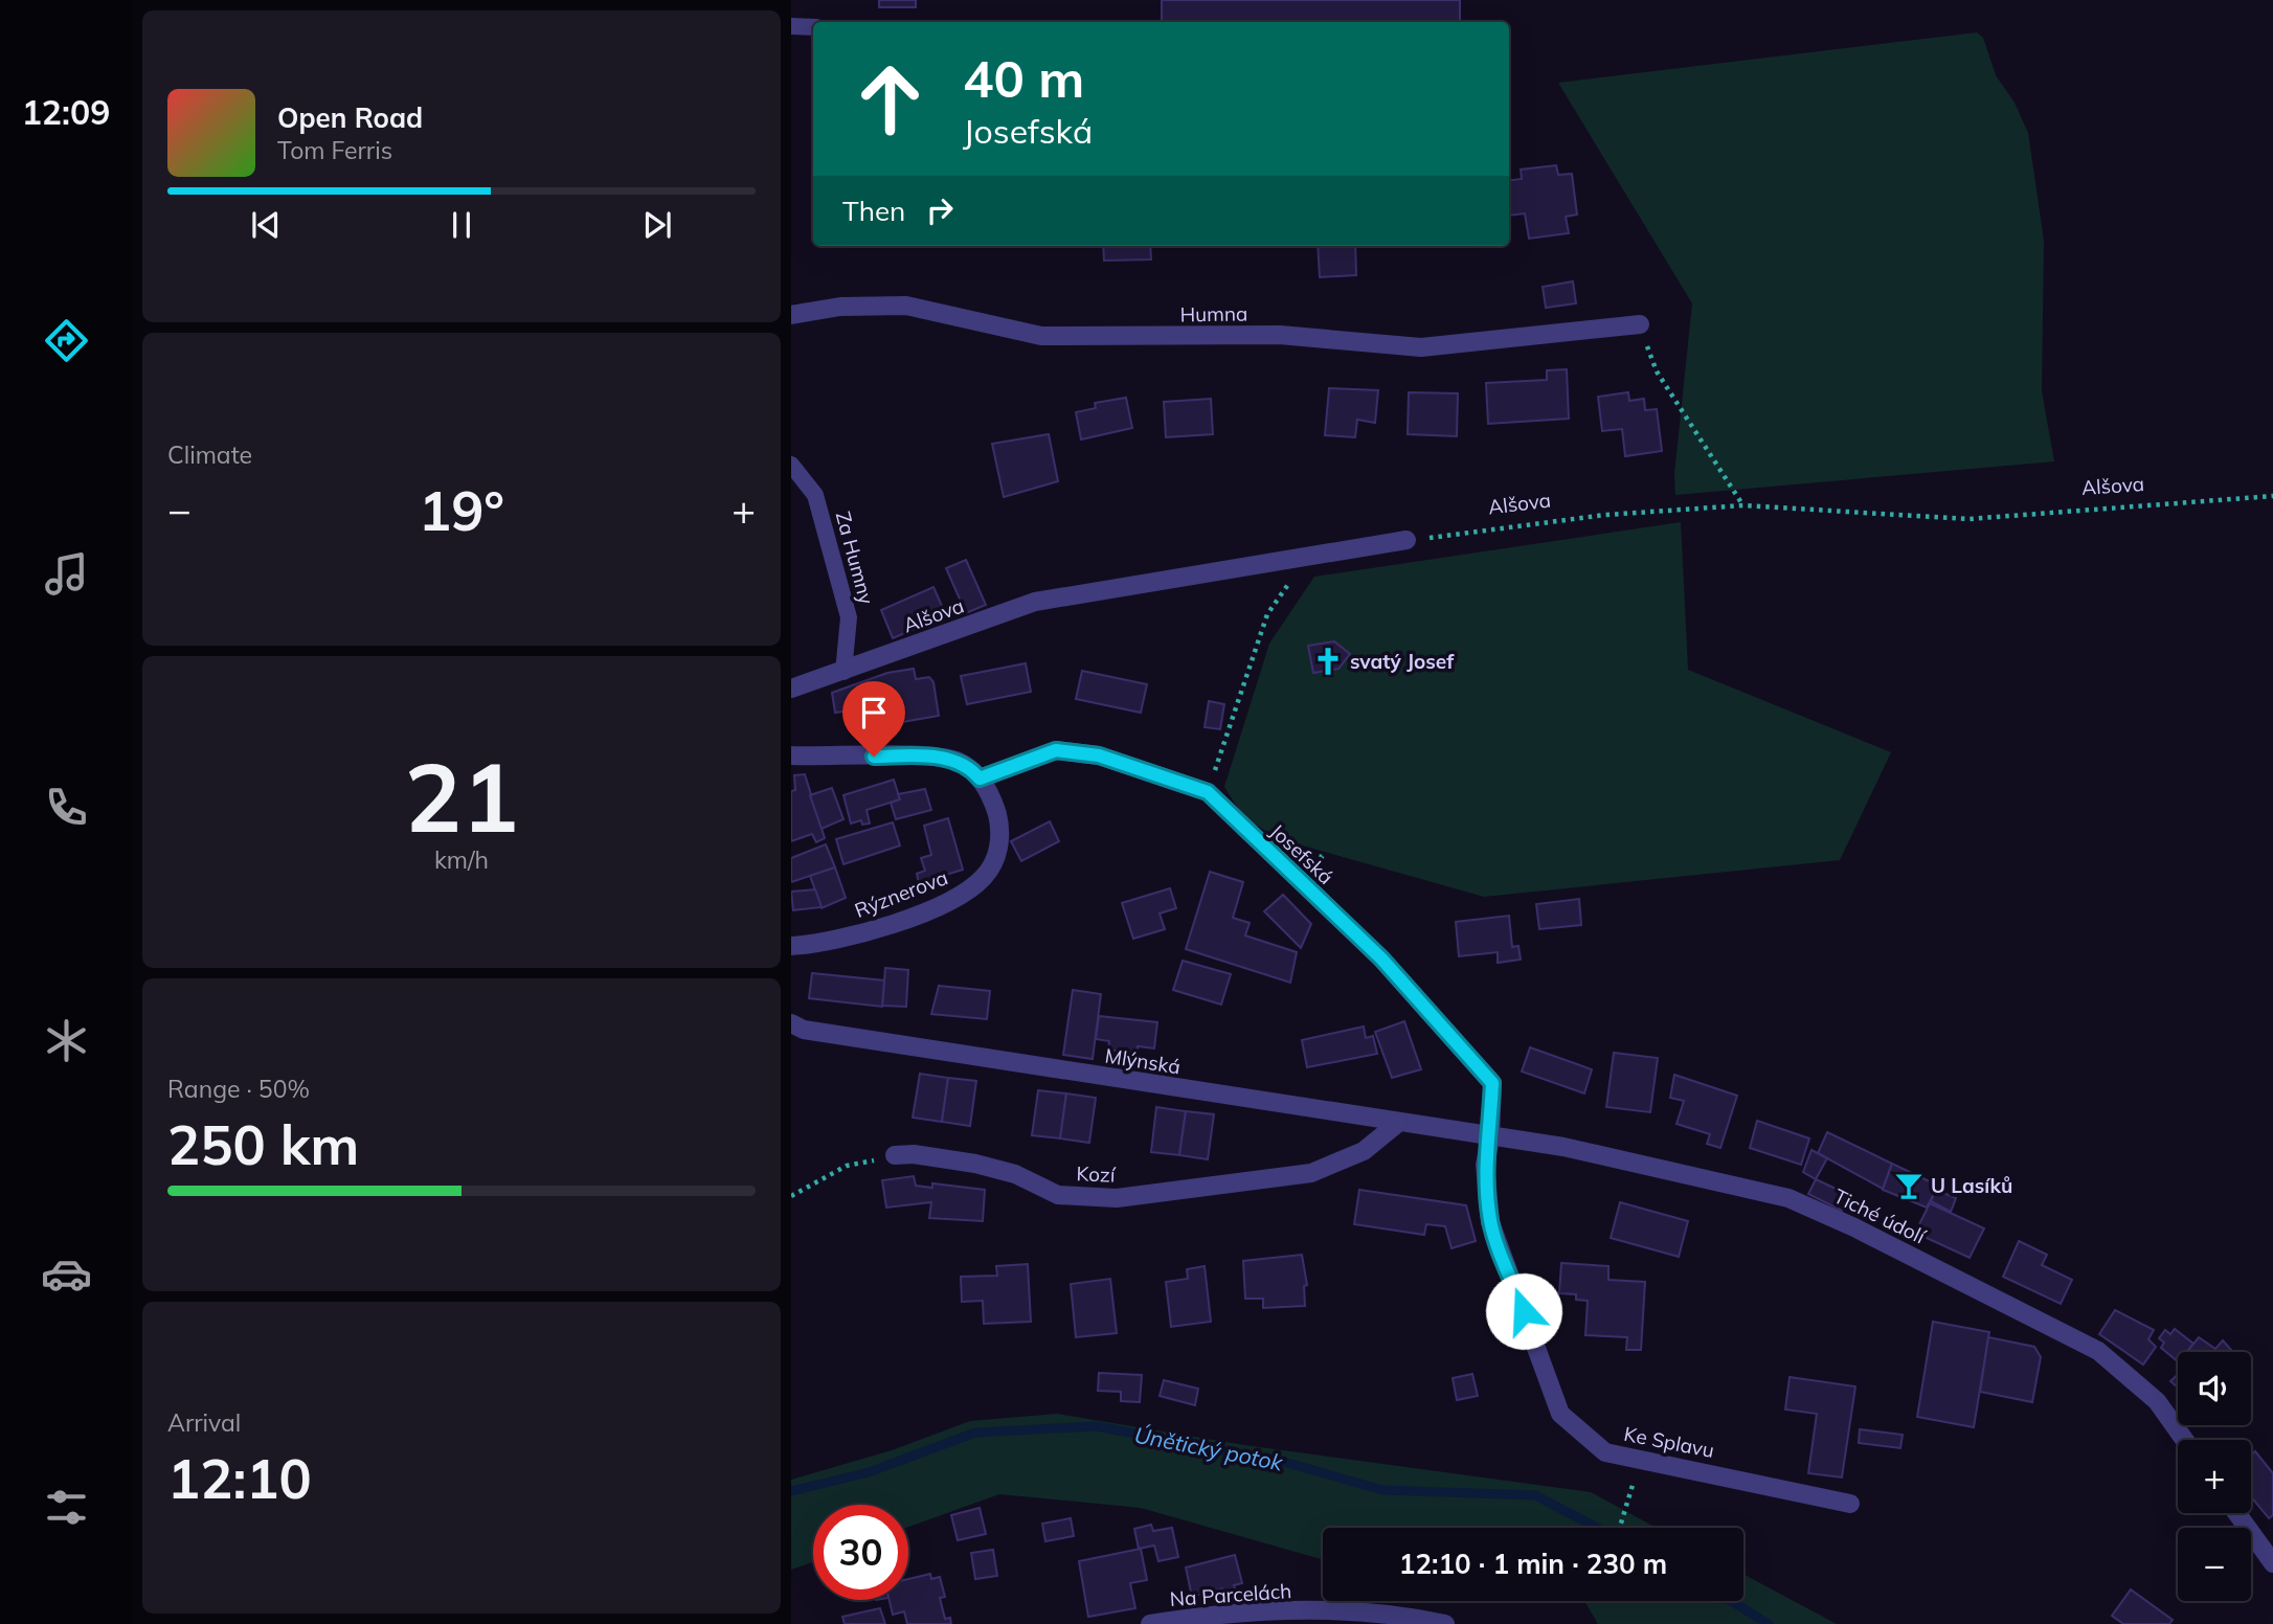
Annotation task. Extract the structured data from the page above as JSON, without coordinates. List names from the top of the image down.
{
  "streets": {
    "street": [
      "Humna",
      "Alšova",
      "Josefská",
      "Rýznerova",
      "Mlýnská",
      "Kozí",
      "Tiché údolí",
      "Ke Splavu",
      "Na Parcelách"
    ],
    "lane": ["Za Humny"]
  },
  "crossings": [
    ["Alšova", "Za Humny"],
    ["Josefská", "Rýznerova"],
    ["Josefská", "Mlýnská"],
    ["Josefská", "Tiché údolí"],
    ["Josefská", "Ke Splavu"],
    ["Mlýnská", "Kozí"],
    ["Mlýnská", "Tiché údolí"],
    ["Mlýnská", "Ke Splavu"],
    ["Tiché údolí", "Ke Splavu"]
  ],
  "water": ["Únětický potok"],
  "places": {
    "church": ["svatý Josef"],
    "bar": ["U Lasíků"]
  },
  "page": {
    "tabs": "12:09",
    "turn": ["40 m", "Josefská"],
    "song": ["Open Road", "Tom Ferris"],
    "then": "Then",
    "tile": [
      "Climate",
      ["21", "km/h"],
      ["Range · 50%", "250 km"],
      ["Arrival", "12:10"]
    ],
    "heat": ["−", "19°", "+"],
    "map_buttons": ["+", "−"],
    "limit": "30",
    "trip": "12:10 · 1 min · 230 m"
  }
}
